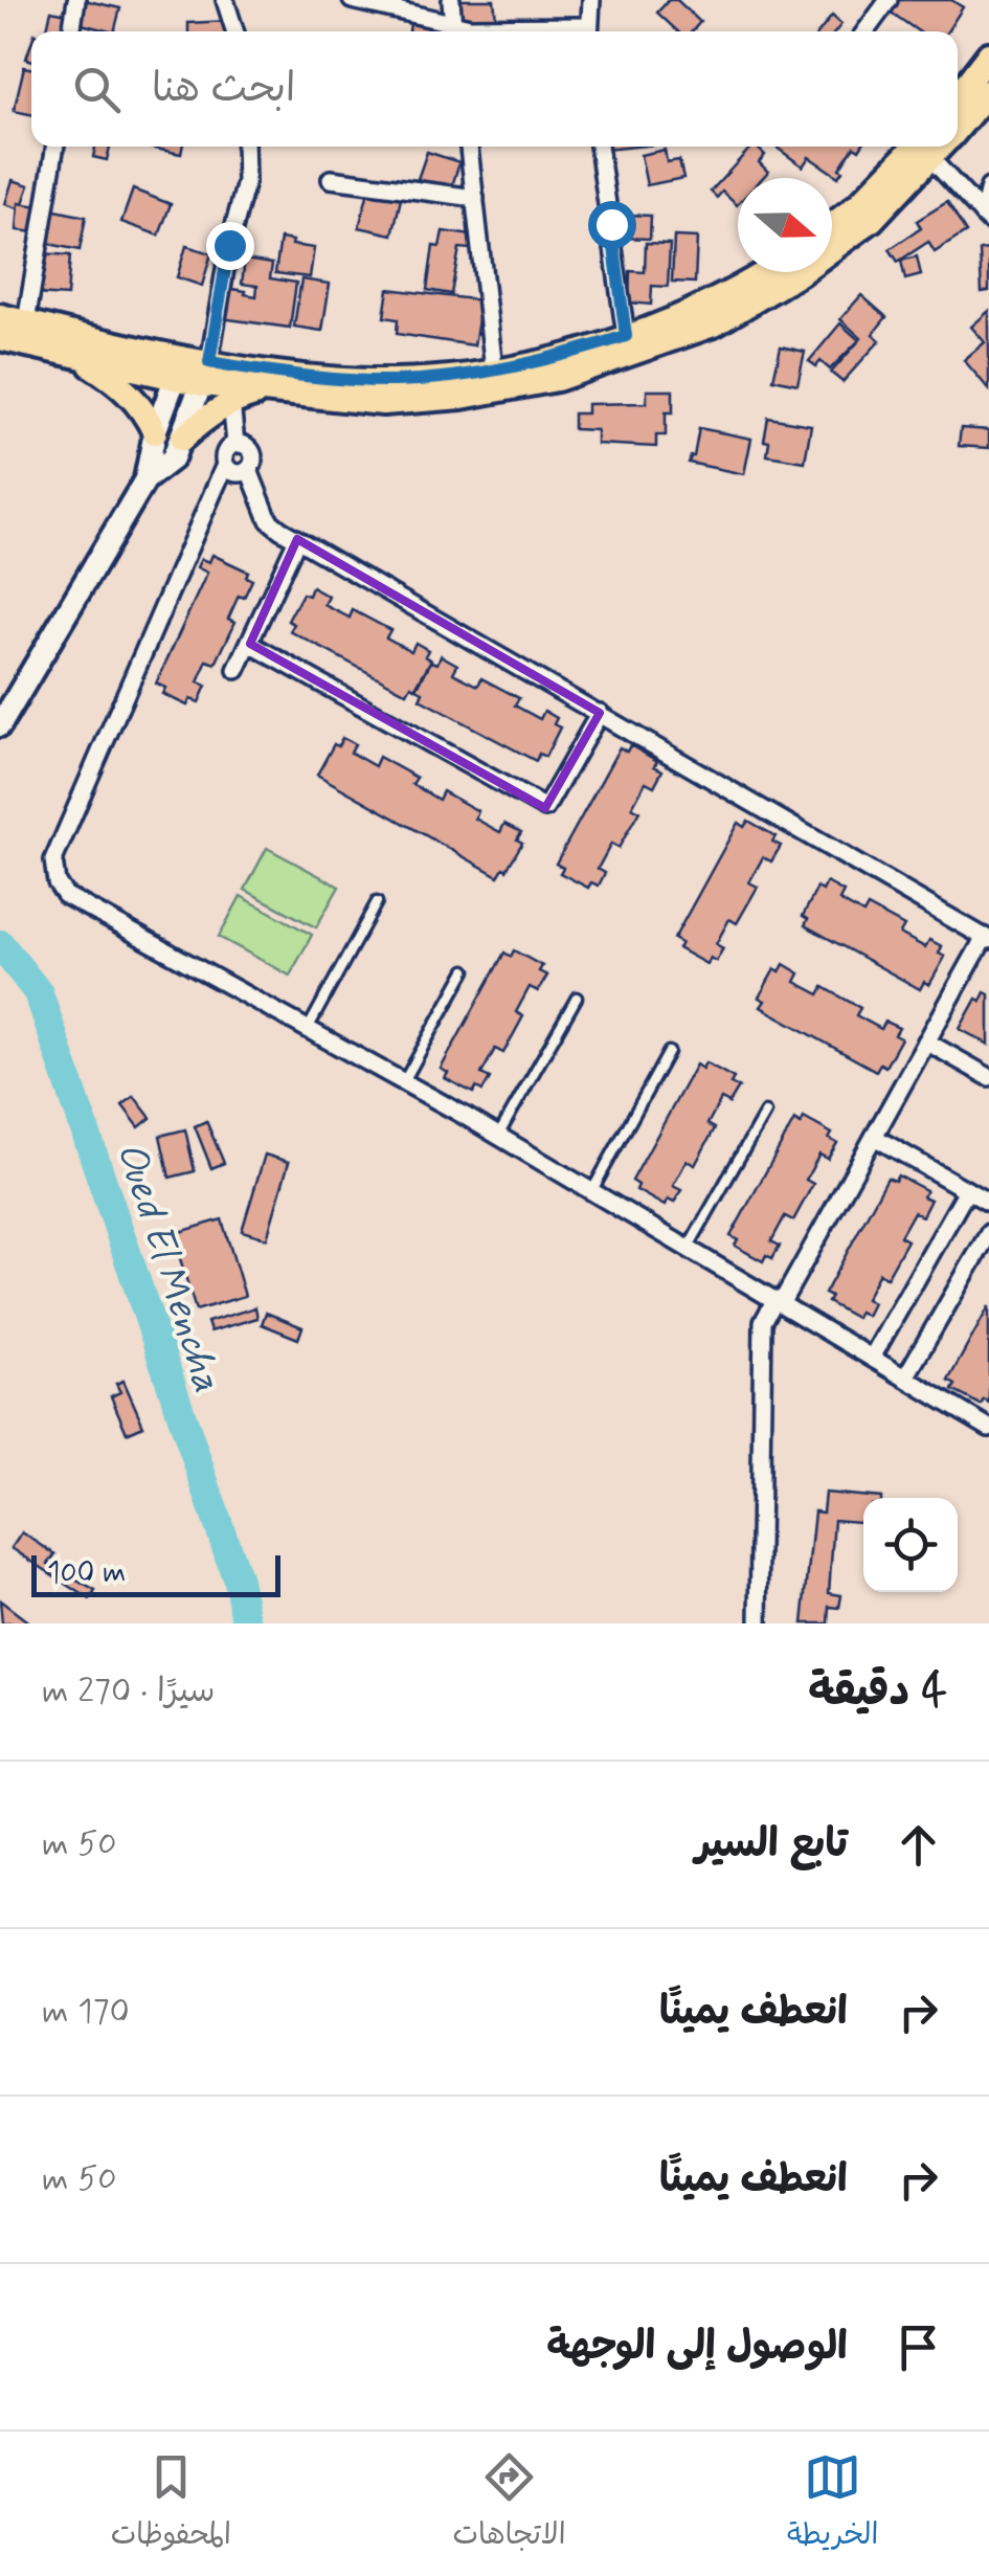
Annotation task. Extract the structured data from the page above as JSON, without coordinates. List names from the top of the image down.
{
  "water": ["Oued El Mencha"],
  "scale_bar": "100 m",
  "north": "right",
  "page": {
    "search": "ابحث هنا",
    "scale": "100 m",
    "heading": ["4 دقيقة", "سيرًا · 270 m"],
    "list": [
      ["تابع السير", "50 m"],
      ["انعطف يمينًا", "170 m"],
      ["انعطف يمينًا", "50 m"],
      "الوصول إلى الوجهة"
    ],
    "nav": ["الخريطة", "الاتجاهات", "المحفوظات"]
  }
}
